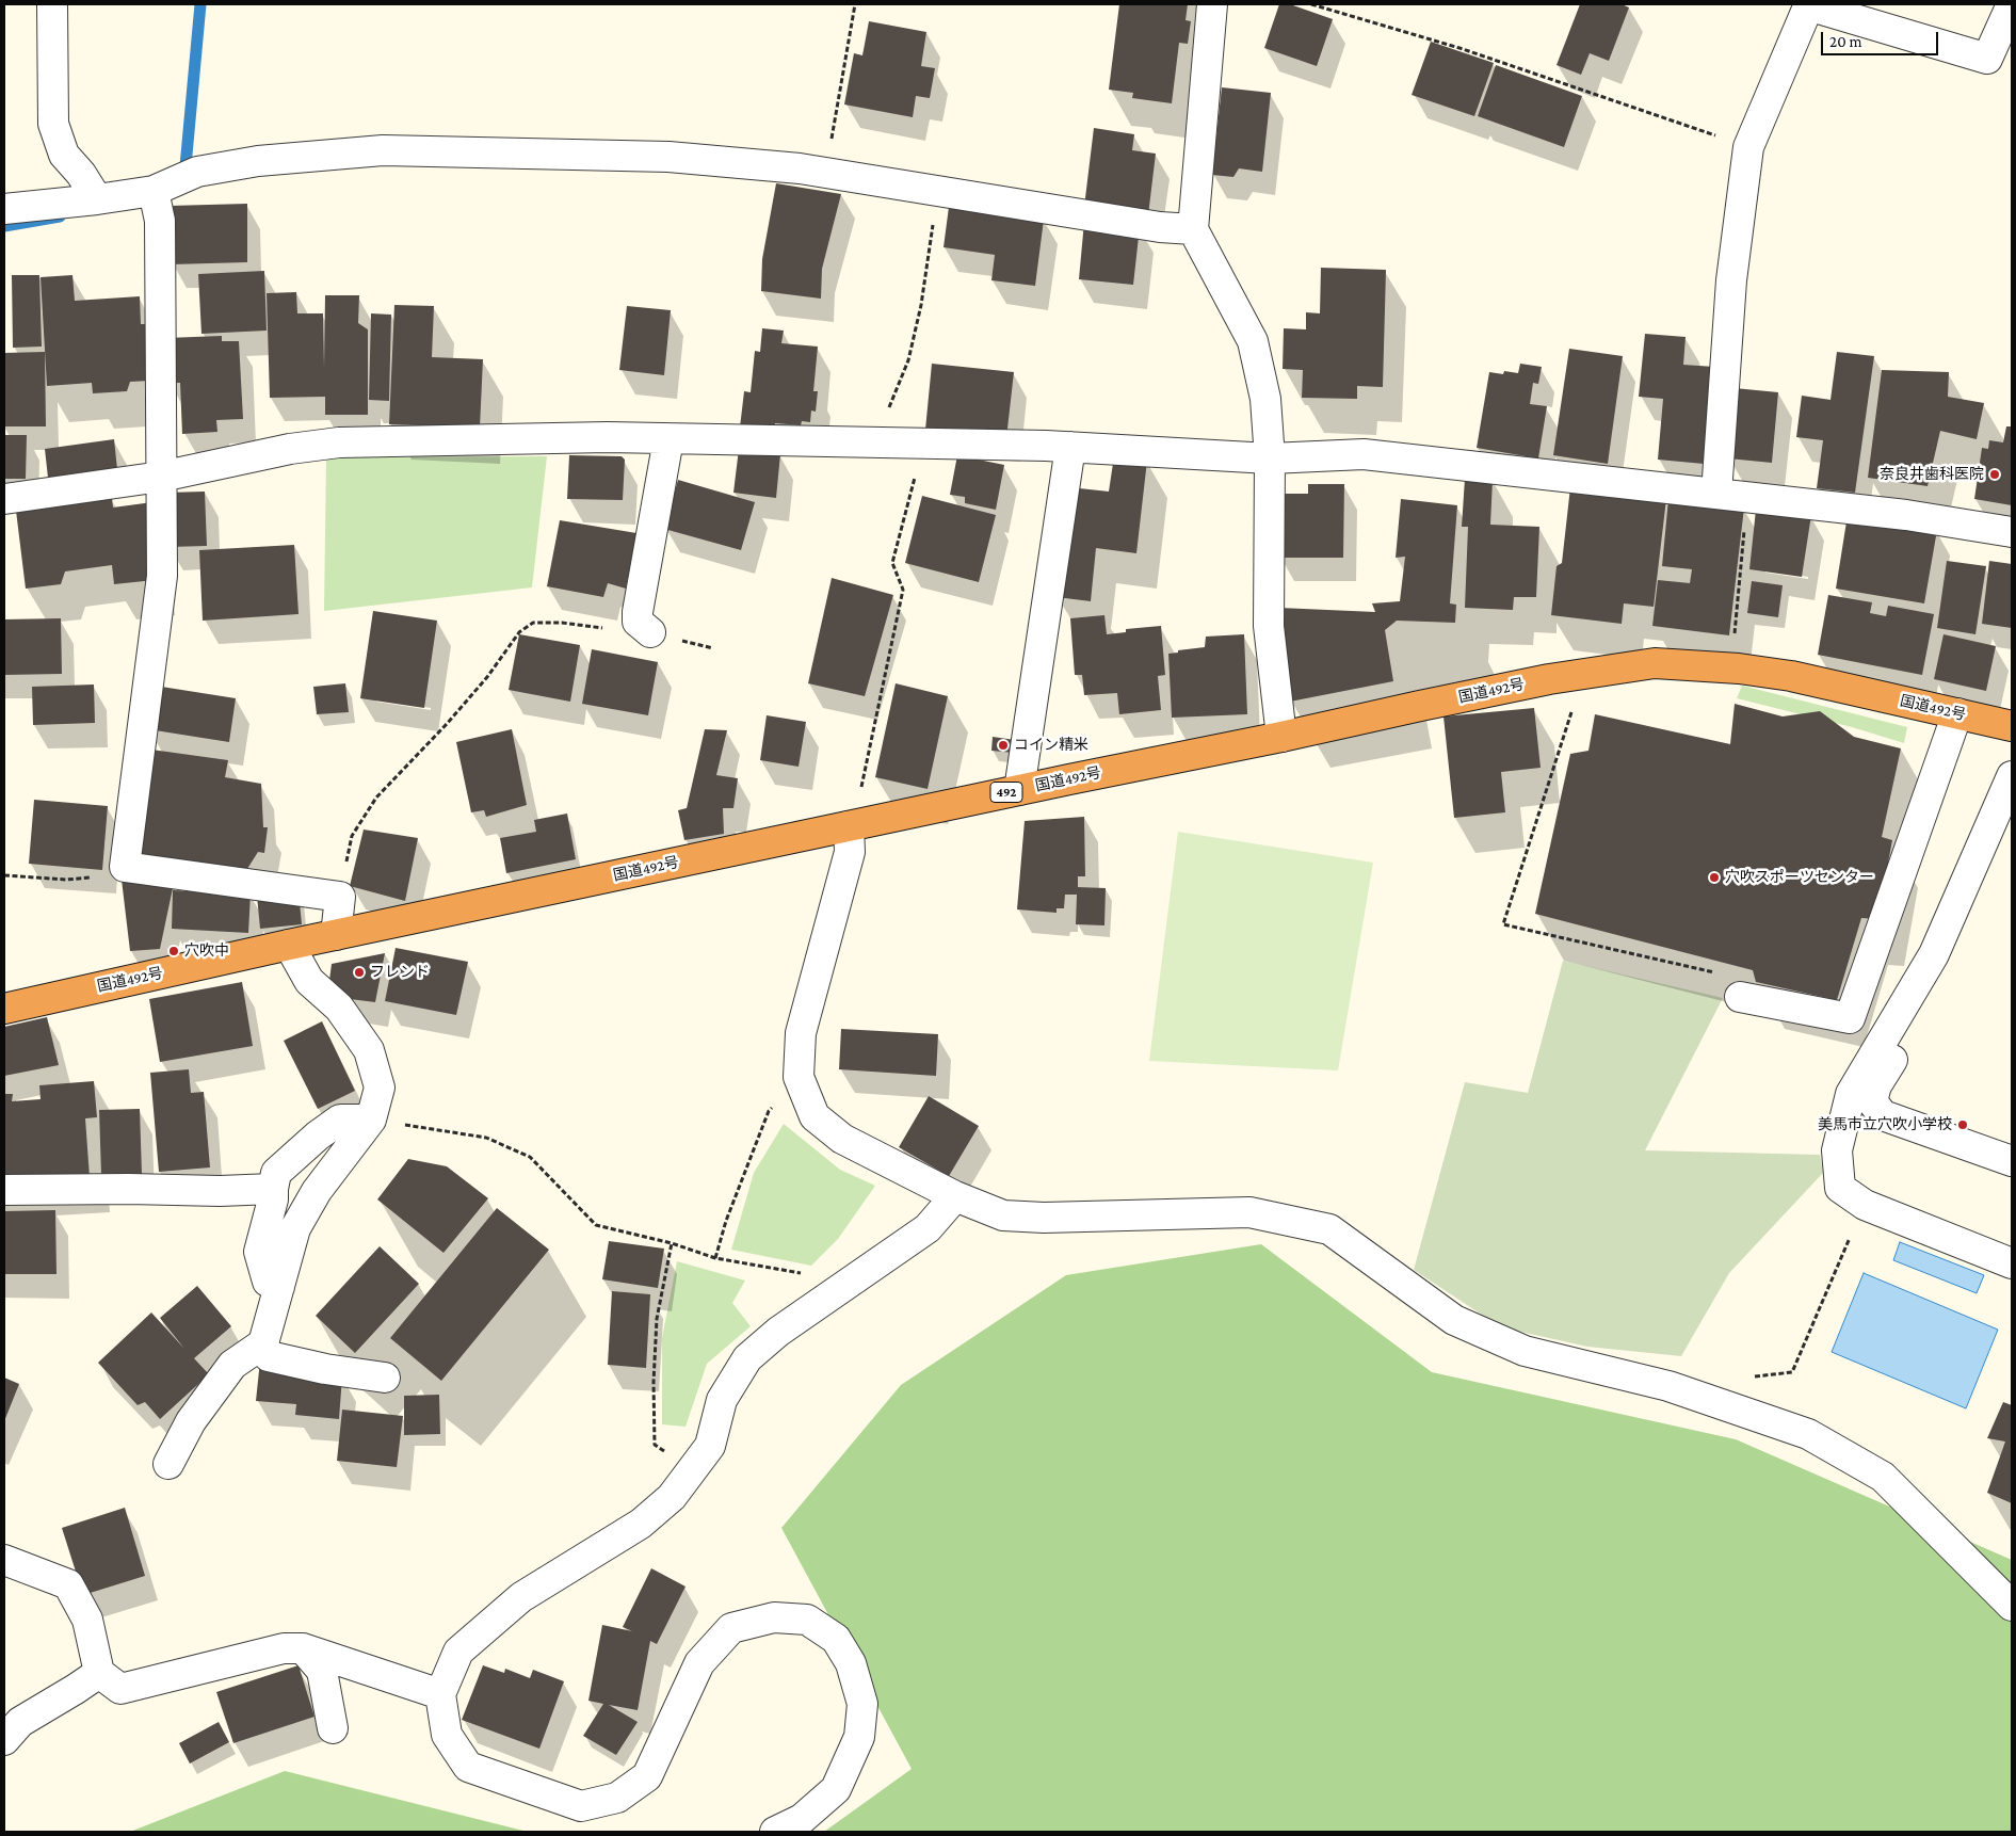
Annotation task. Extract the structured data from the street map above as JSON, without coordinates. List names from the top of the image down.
{
  "streets": {
    "highway": ["国道492号", "492"]
  },
  "places": [
    "奈良井歯科医院",
    "コイン精米",
    "穴吹スポーツセンター",
    "穴吹中",
    "フレンド",
    "美馬市立穴吹小学校"
  ],
  "scale_bar": "20 m"
}
